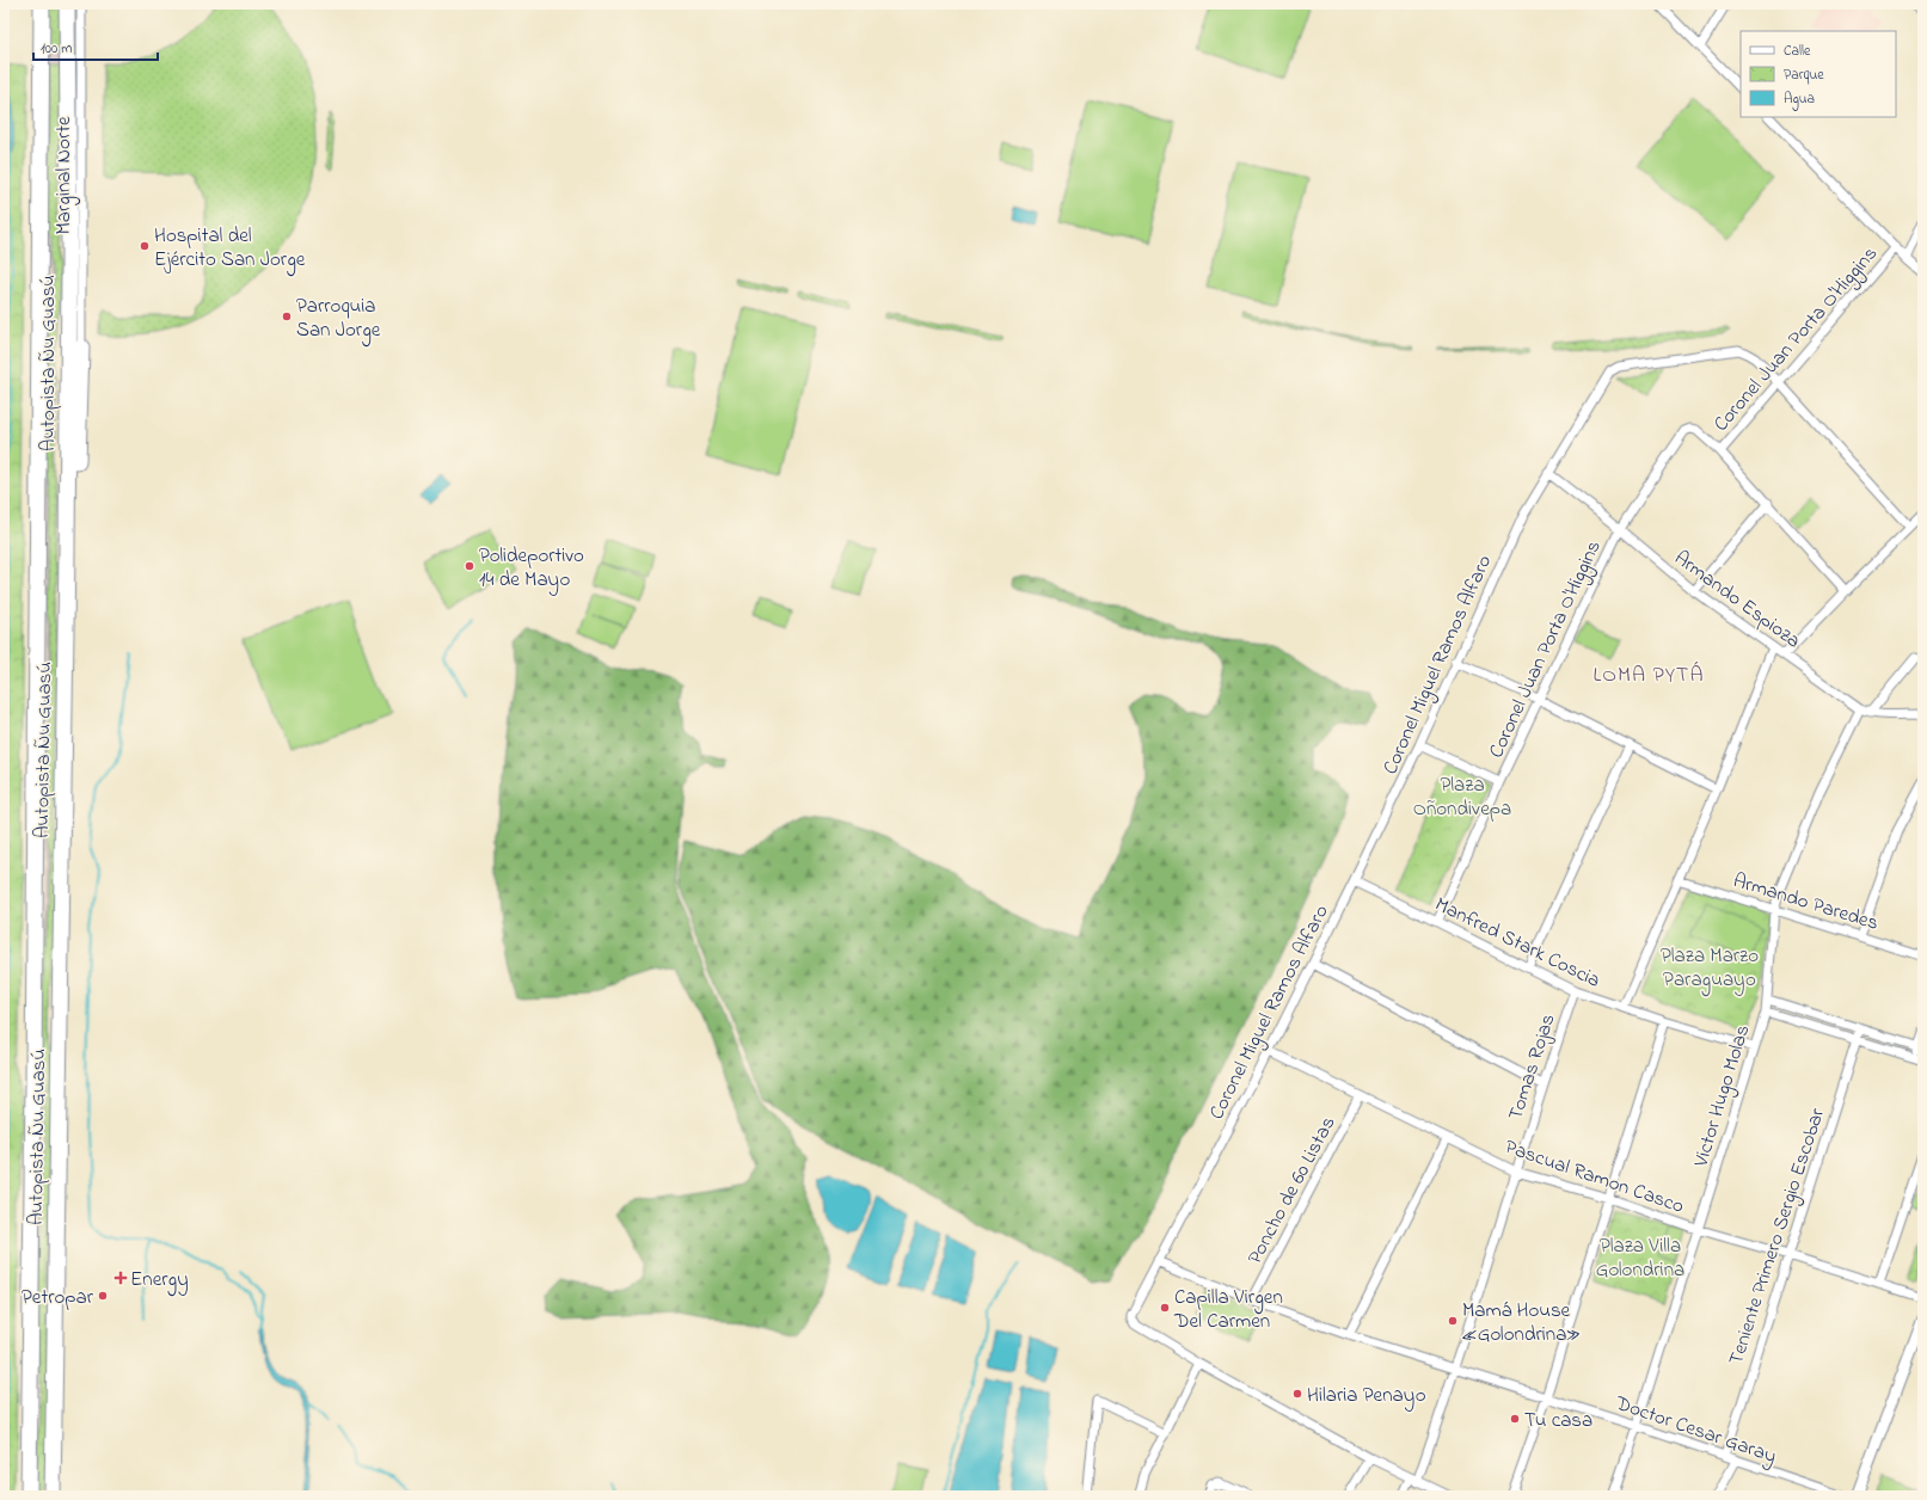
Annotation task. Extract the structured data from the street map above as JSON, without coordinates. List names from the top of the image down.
{
  "streets": {
    "highway": ["Autopista Ñu Guasú"],
    "street": [
      "Marginal Norte",
      "Coronel Juan Porta O'Higgins",
      "Armando Espioza",
      "Coronel Miguel Ramos Alfaro",
      "Armando Paredes",
      "Manfred Stark Coscia",
      "Tomas Rojas",
      "Victor Hugo Molas",
      "Pascual Ramon Casco",
      "Poncho de 60 Listas",
      "Teniente Primero Sergio Escobar",
      "Doctor Cesar Garay"
    ]
  },
  "crossings": [
    ["Coronel Juan Porta O'Higgins", "Armando Espioza"],
    ["Coronel Juan Porta O'Higgins", "Coronel Miguel Ramos Alfaro"],
    ["Coronel Juan Porta O'Higgins", "Manfred Stark Coscia"],
    ["Armando Espioza", "Coronel Miguel Ramos Alfaro"],
    ["Armando Espioza", "Victor Hugo Molas"],
    ["Coronel Miguel Ramos Alfaro", "Manfred Stark Coscia"],
    ["Coronel Miguel Ramos Alfaro", "Pascual Ramon Casco"],
    ["Coronel Miguel Ramos Alfaro", "Doctor Cesar Garay"],
    ["Armando Paredes", "Victor Hugo Molas"],
    ["Manfred Stark Coscia", "Tomas Rojas"],
    ["Manfred Stark Coscia", "Victor Hugo Molas"],
    ["Tomas Rojas", "Pascual Ramon Casco"],
    ["Tomas Rojas", "Doctor Cesar Garay"],
    ["Victor Hugo Molas", "Pascual Ramon Casco"],
    ["Victor Hugo Molas", "Doctor Cesar Garay"],
    ["Pascual Ramon Casco", "Poncho de 60 Listas"],
    ["Pascual Ramon Casco", "Teniente Primero Sergio Escobar"],
    ["Poncho de 60 Listas", "Doctor Cesar Garay"],
    ["Teniente Primero Sergio Escobar", "Doctor Cesar Garay"]
  ],
  "districts": ["LOMA PYTÁ"],
  "parks": ["Plaza Oñondivepa", "Plaza Marzo Paraguayo", "Plaza Villa Golondrina"],
  "places": {
    "other": [
      "Hospital del Ejército San Jorge",
      "Parroquia San Jorge",
      "Polideportivo 14 de Mayo",
      "Petropar",
      "Capilla Virgen Del Carmen",
      "Mamá House «Golondrina»",
      "Hilaria Penayo",
      "Tu casa"
    ],
    "health": ["Energy"]
  },
  "legend": ["Calle", "Parque", "Agua"],
  "scale_bar": "100 m"
}
